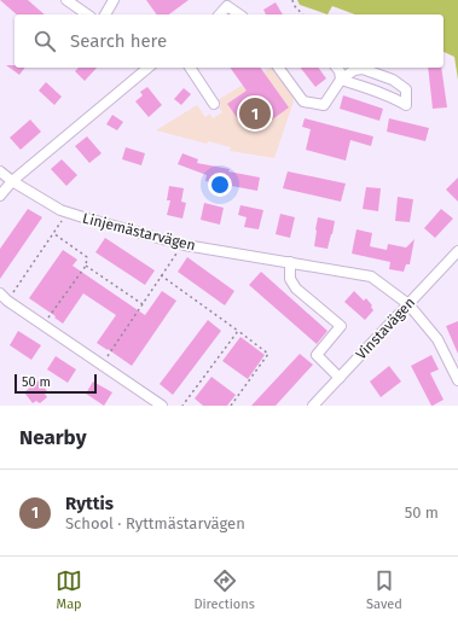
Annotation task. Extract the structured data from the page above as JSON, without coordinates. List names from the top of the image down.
{
  "streets": {
    "street": ["Linjemästarvägen", "Vinstavägen"]
  },
  "crossings": [
    ["Linjemästarvägen", "Vinstavägen"]
  ],
  "scale_bar": "50 m",
  "page": {
    "search": "Search here",
    "pins": "1",
    "scale": "50 m",
    "heading": "Nearby",
    "list": [
      {
        "mark": "1",
        "name": "Ryttis",
        "note": "School · Ryttmästarvägen",
        "value": "50 m"
      }
    ],
    "nav": ["Map", "Directions", "Saved"]
  }
}
